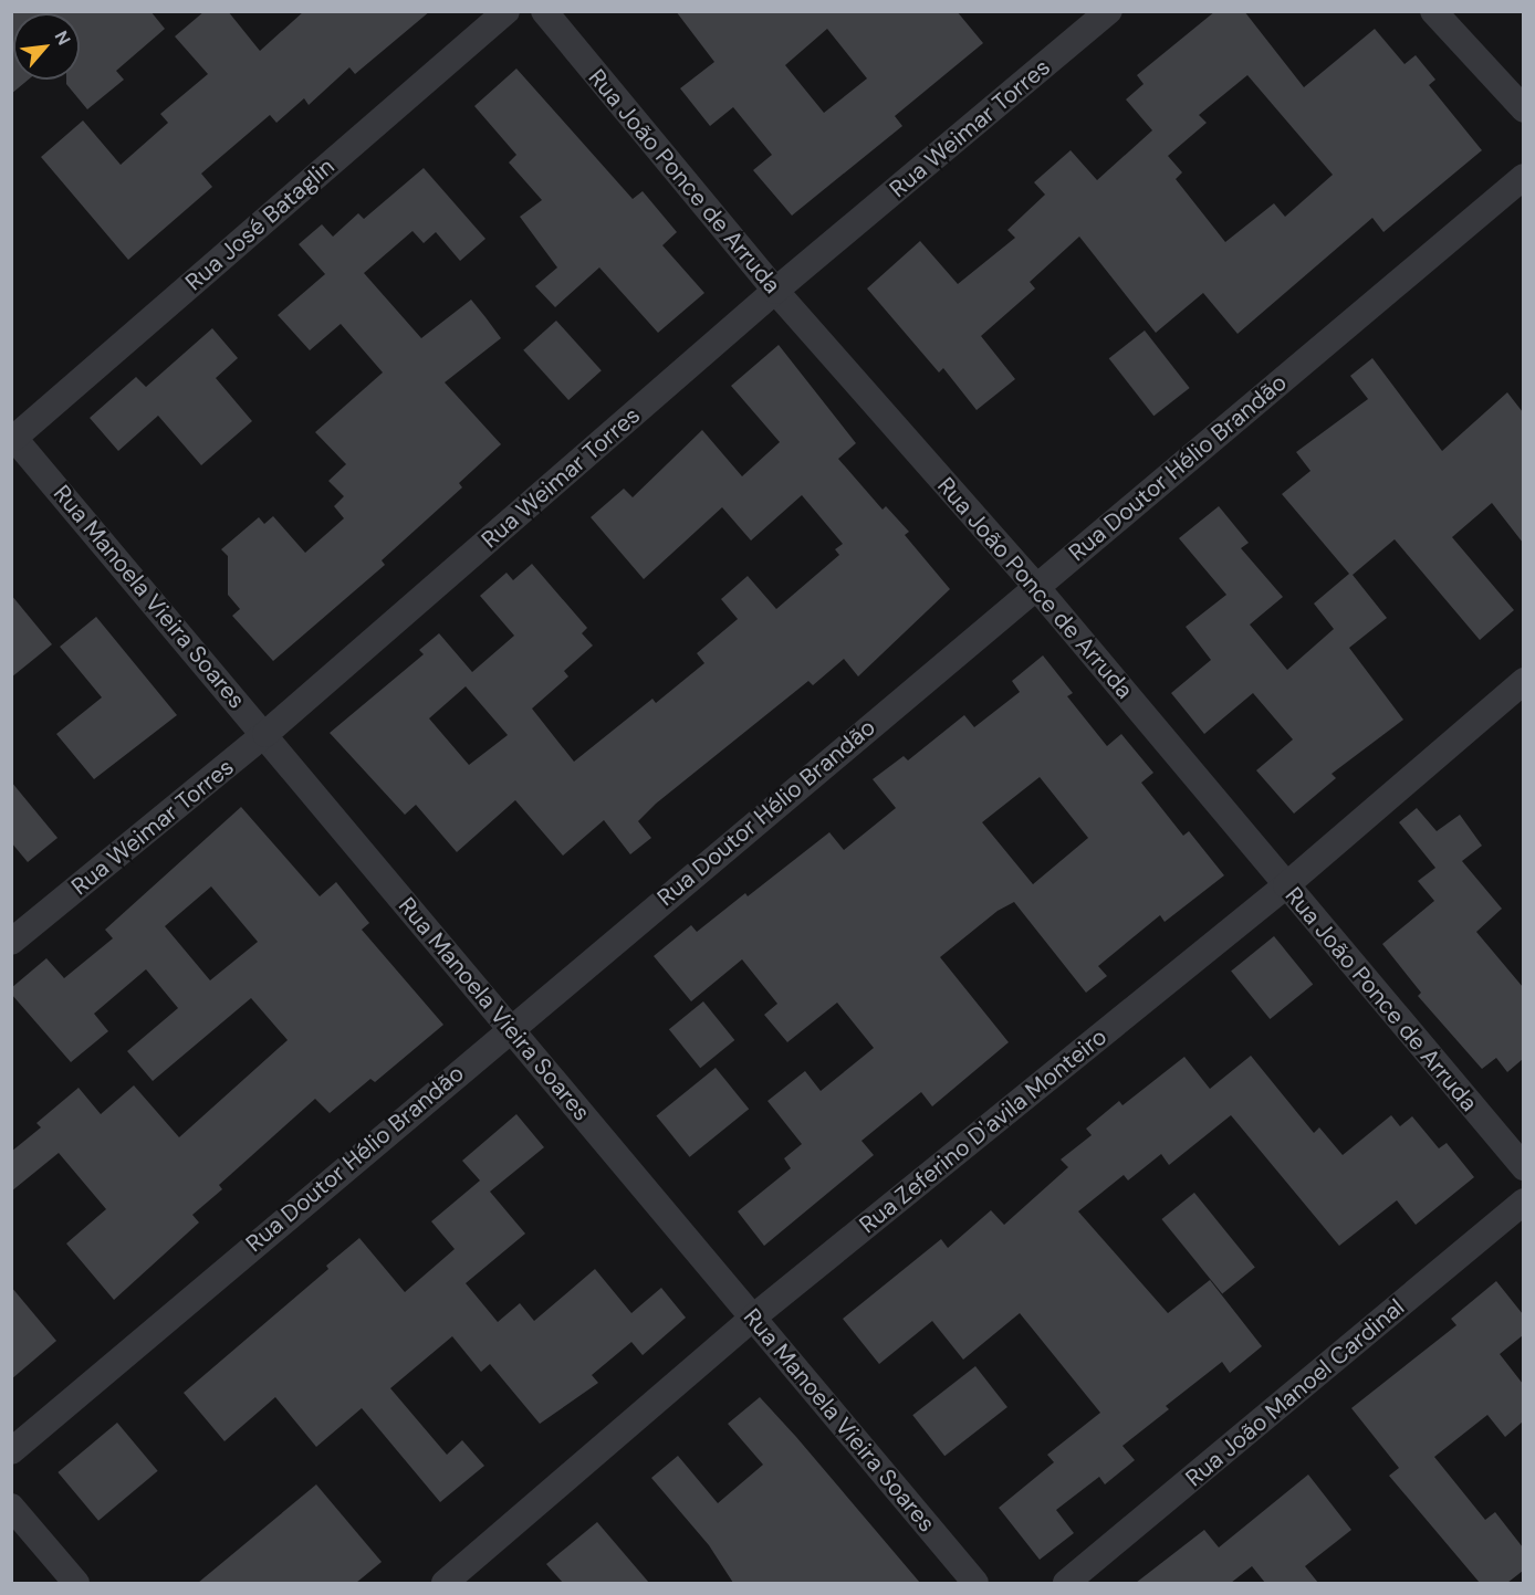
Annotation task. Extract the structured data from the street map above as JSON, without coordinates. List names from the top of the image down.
{
  "streets": {
    "street": [
      "Rua Weimar Torres",
      "Rua João Ponce de Arruda",
      "Rua José Bataglin",
      "Rua Doutor Hélio Brandão",
      "Rua Manoela Vieira Soares",
      "Rua Zeferino D'avila Monteiro",
      "Rua João Manoel Cardinal"
    ]
  },
  "crossings": [
    ["Rua Weimar Torres", "Rua João Ponce de Arruda"],
    ["Rua Weimar Torres", "Rua Manoela Vieira Soares"],
    ["Rua João Ponce de Arruda", "Rua Doutor Hélio Brandão"],
    ["Rua João Ponce de Arruda", "Rua Zeferino D'avila Monteiro"],
    ["Rua José Bataglin", "Rua Manoela Vieira Soares"],
    ["Rua Doutor Hélio Brandão", "Rua Manoela Vieira Soares"],
    ["Rua Manoela Vieira Soares", "Rua Zeferino D'avila Monteiro"]
  ],
  "north": "top right"
}
